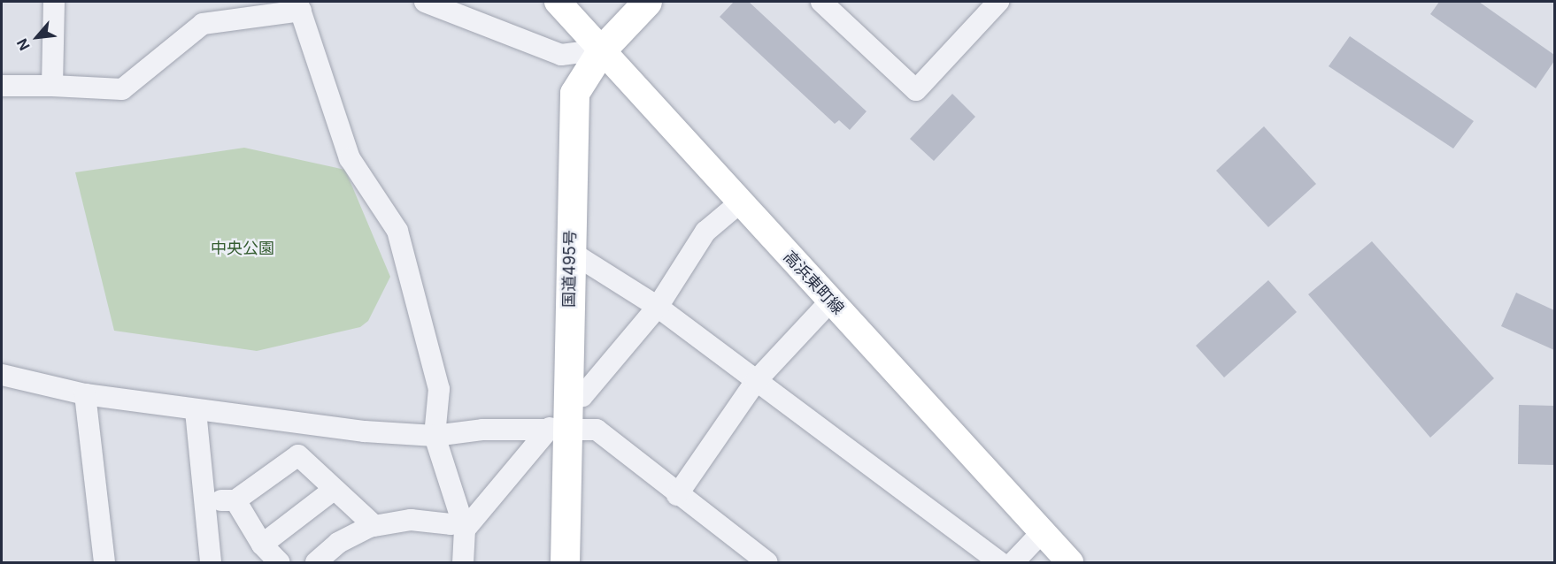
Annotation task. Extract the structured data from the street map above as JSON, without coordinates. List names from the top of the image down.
{
  "streets": {
    "highway": ["国道495号"],
    "main road": ["高浜東町線"]
  },
  "crossings": [
    ["国道495号", "高浜東町線"]
  ],
  "parks": ["中央公園"],
  "north": "bottom left"
}
